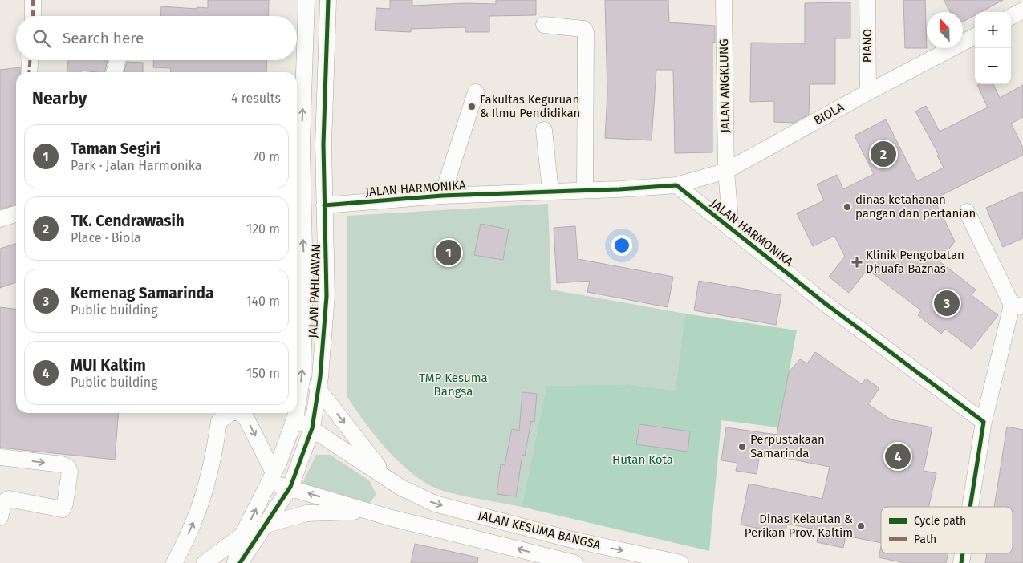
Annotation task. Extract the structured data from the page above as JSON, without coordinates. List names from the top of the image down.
{
  "streets": {
    "street": [
      "PIANO",
      "JALAN ANGKLUNG",
      "BIOLA",
      "JALAN HARMONIKA",
      "JALAN PAHLAWAN",
      "JALAN KESUMA BANGSA"
    ]
  },
  "crossings": [
    ["PIANO", "BIOLA"],
    ["JALAN ANGKLUNG", "BIOLA"],
    ["JALAN ANGKLUNG", "JALAN HARMONIKA"],
    ["BIOLA", "JALAN HARMONIKA"],
    ["JALAN HARMONIKA", "JALAN PAHLAWAN"],
    ["JALAN PAHLAWAN", "JALAN KESUMA BANGSA"]
  ],
  "parks": ["TMP Kesuma Bangsa", "Hutan Kota"],
  "places": {
    "other": [
      "Fakultas Keguruan & Ilmu Pendidikan",
      "dinas ketahanan pangan dan pertanian",
      "Perpustakaan Samarinda",
      "Dinas Kelautan & Perikan Prov. Kaltim"
    ],
    "health": ["Klinik Pengobatan Dhuafa Baznas"]
  },
  "legend": ["Cycle path", "Path"],
  "north": "top",
  "page": {
    "map_buttons": ["+", "−"],
    "search": "Search here",
    "heading": ["Nearby", "4 results"],
    "list": [
      {
        "mark": "1",
        "name": "Taman Segiri",
        "note": "Park · Jalan Harmonika",
        "value": "70 m"
      },
      {
        "mark": "2",
        "name": "TK. Cendrawasih",
        "note": "Place · Biola",
        "value": "120 m"
      },
      {
        "mark": "3",
        "name": "Kemenag Samarinda",
        "note": "Public building",
        "value": "140 m"
      },
      {
        "mark": "4",
        "name": "MUI Kaltim",
        "note": "Public building",
        "value": "150 m"
      }
    ],
    "pins": [
      "2",
      "1",
      "3",
      "4"
    ]
  }
}
